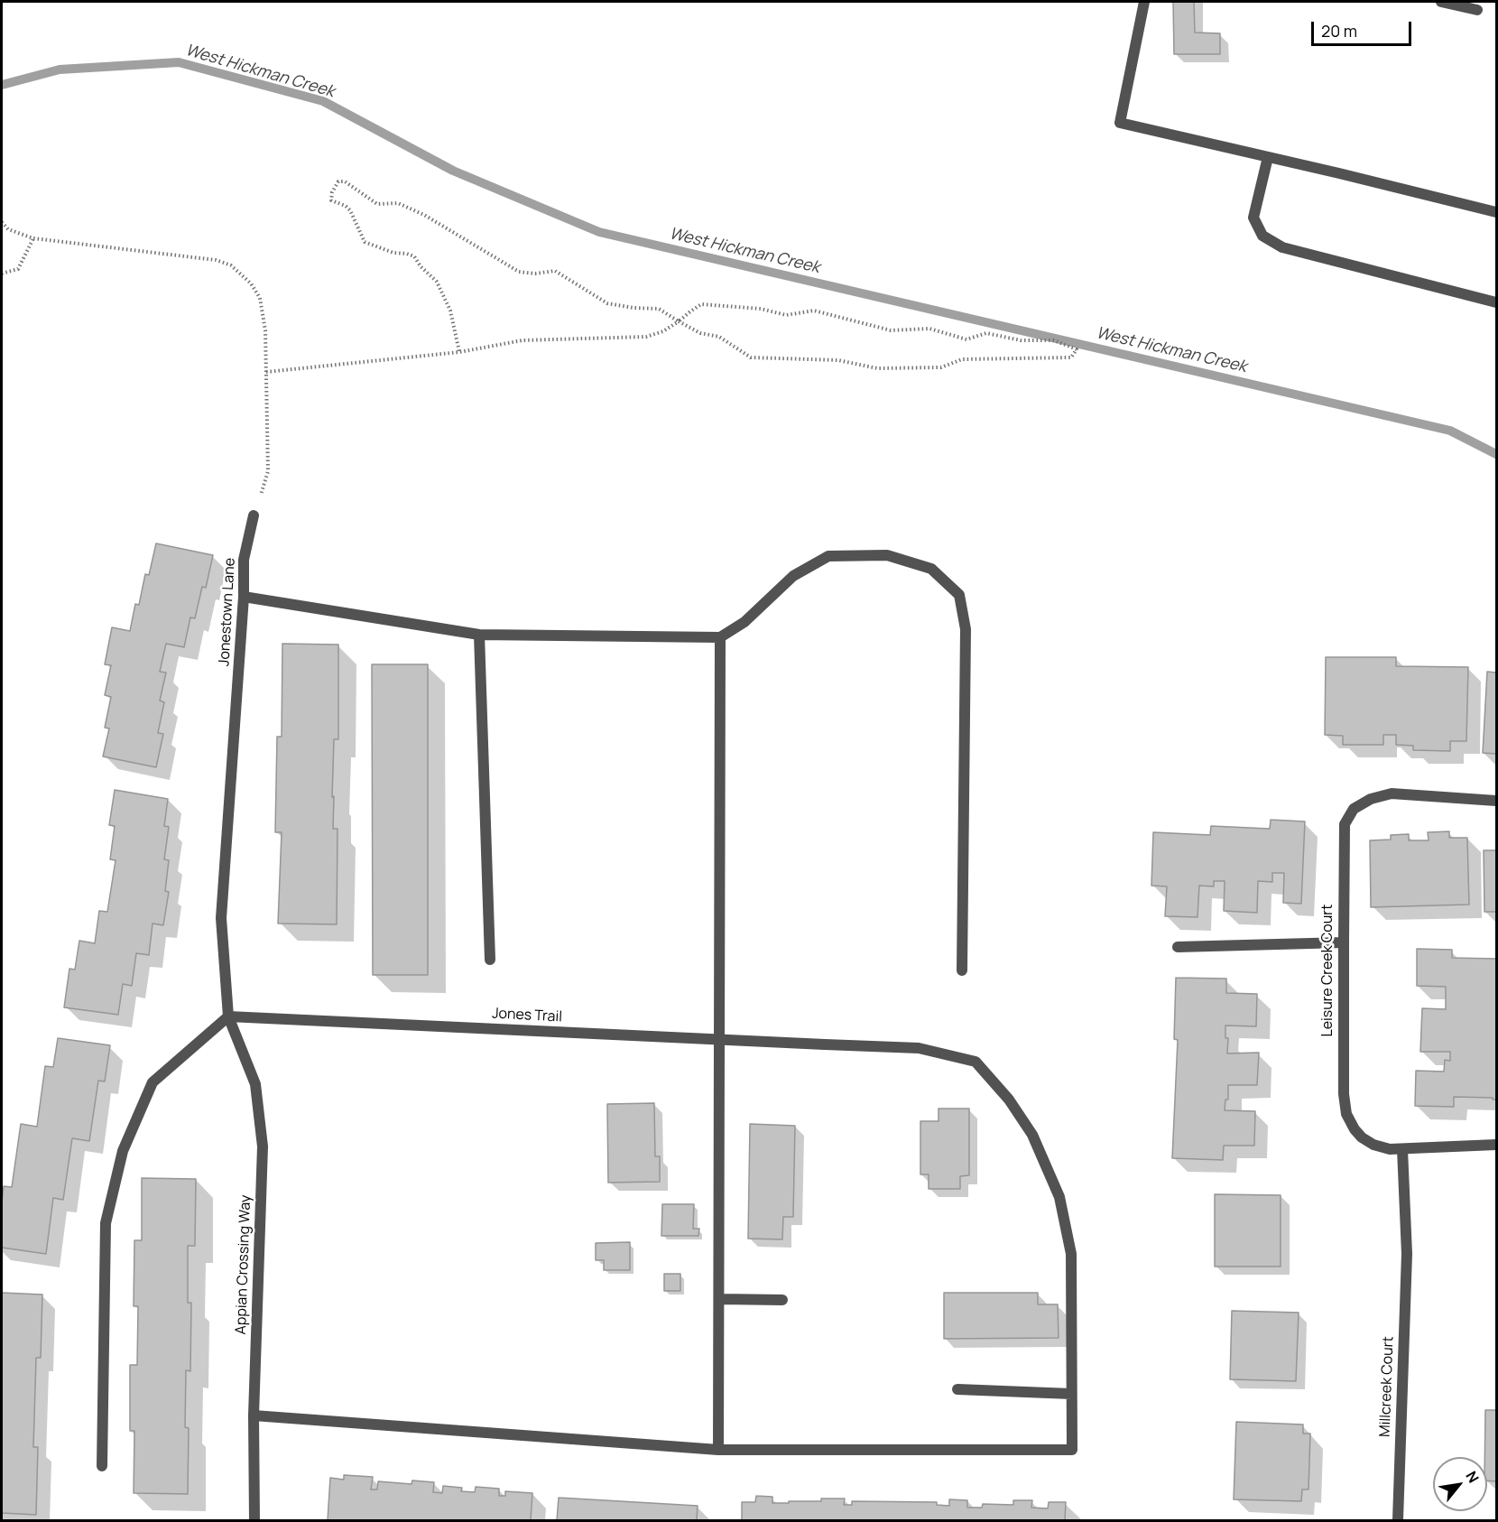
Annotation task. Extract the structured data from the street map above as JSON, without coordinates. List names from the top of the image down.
{
  "streets": {
    "street": [
      "Jonestown Lane",
      "Leisure Creek Court",
      "Jones Trail",
      "Appian Crossing Way",
      "Millcreek Court"
    ]
  },
  "crossings": [
    ["Jonestown Lane", "Jones Trail"],
    ["Jonestown Lane", "Appian Crossing Way"],
    ["Leisure Creek Court", "Millcreek Court"],
    ["Jones Trail", "Appian Crossing Way"]
  ],
  "water": ["West Hickman Creek"],
  "scale_bar": "20 m",
  "north": "top right"
}
